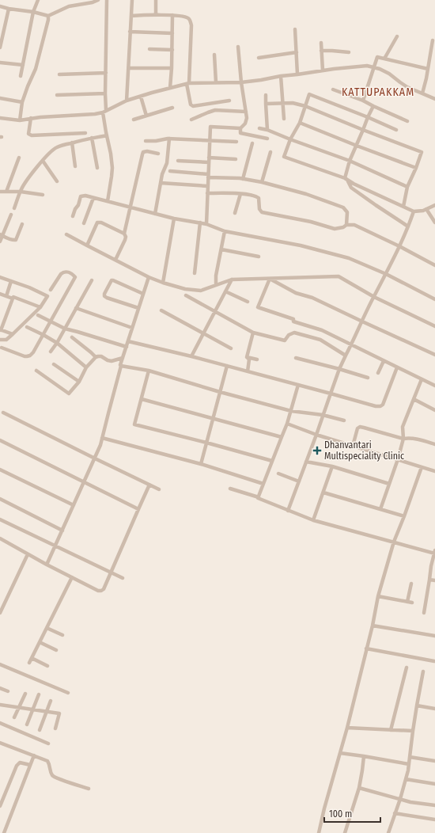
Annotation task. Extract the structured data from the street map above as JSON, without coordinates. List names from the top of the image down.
{
  "districts": ["KATTUPAKKAM"],
  "places": {
    "health": ["Dhanvantari Multispeciality Clinic"]
  },
  "scale_bar": "100 m"
}
